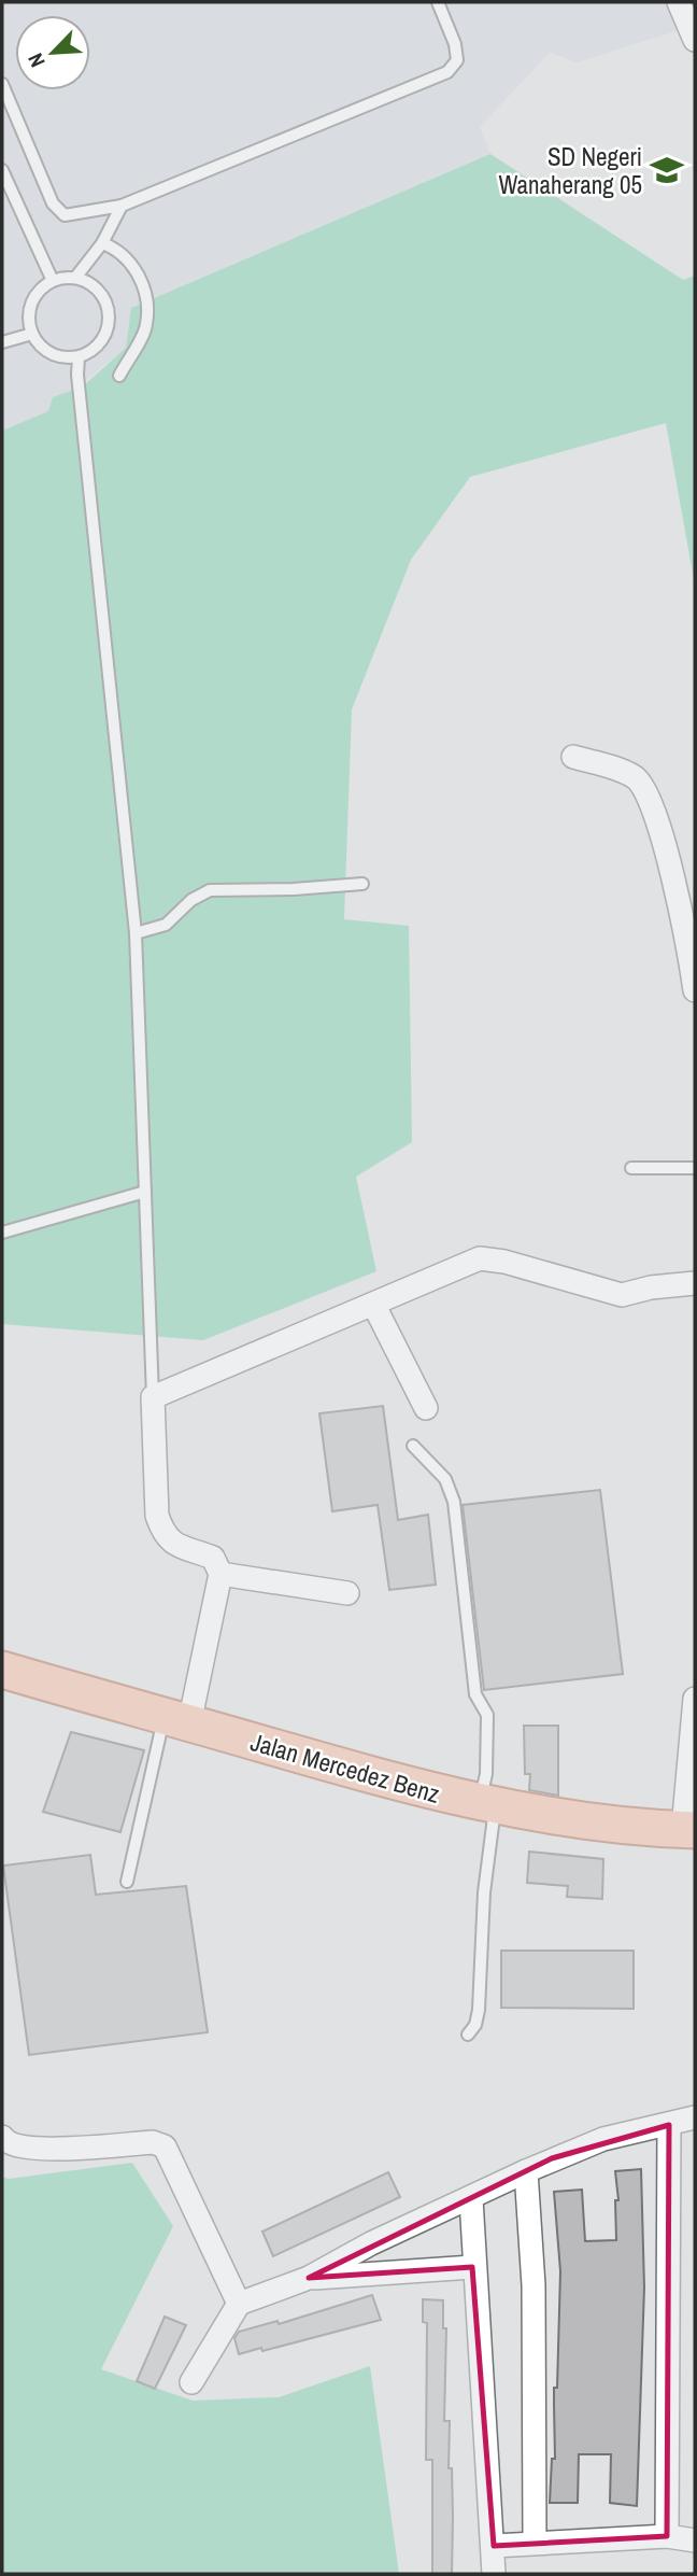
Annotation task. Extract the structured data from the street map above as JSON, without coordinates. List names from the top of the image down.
{
  "streets": {
    "main road": ["Jalan Mercedez Benz"]
  },
  "places": {
    "school or university": ["SD Negeri Wanaherang 05"]
  },
  "north": "bottom left"
}
